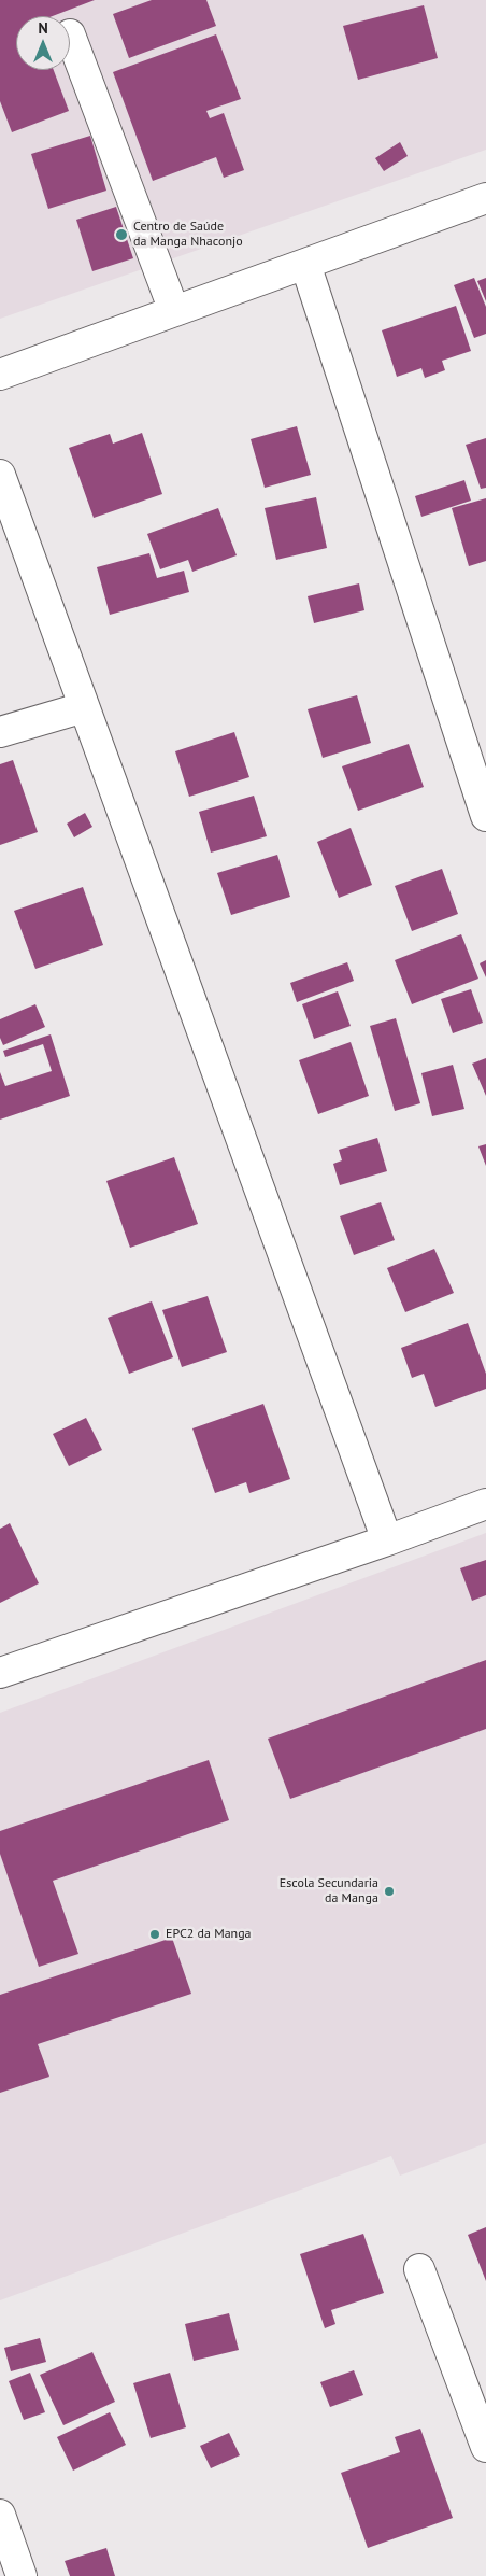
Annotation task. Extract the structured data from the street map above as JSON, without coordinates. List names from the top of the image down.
{
  "places": ["Centro de Saúde da Manga Nhaconjo", "Escola Secundaria da Manga", "EPC2 da Manga"],
  "north": "top"
}
